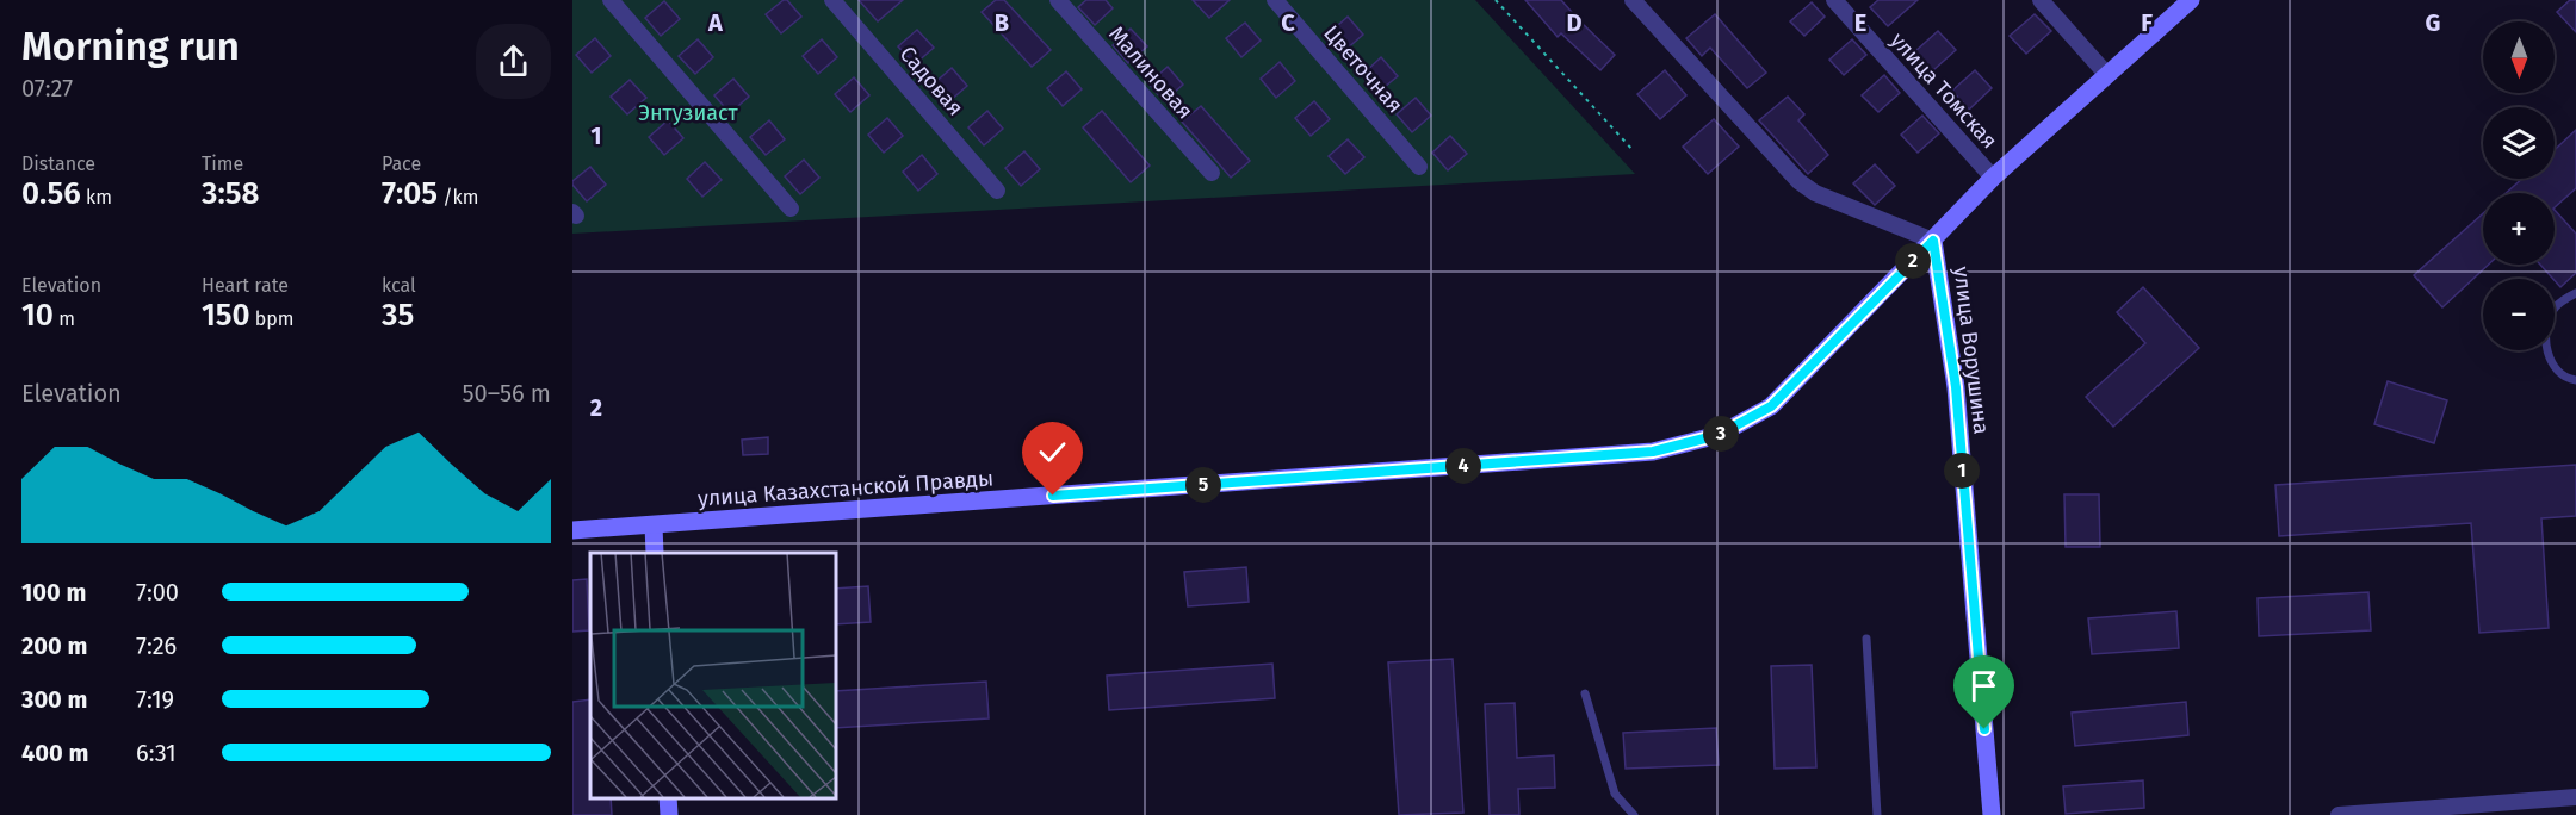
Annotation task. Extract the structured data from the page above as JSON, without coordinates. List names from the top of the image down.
{
  "streets": {
    "street": [
      "Цветочная",
      "Малиновая",
      "Садовая",
      "улица Томская",
      "улица Ворушина",
      "улица Казахстанской Правды"
    ]
  },
  "crossings": [
    ["улица Томская", "улица Казахстанской Правды"],
    ["улица Ворушина", "улица Казахстанской Правды"]
  ],
  "parks": ["Энтузиаст"],
  "north": "bottom",
  "page": {
    "heading": ["Morning run", "07:27"],
    "map_buttons": ["+", "−"],
    "stats": [
      ["Distance", "0.56 km"],
      ["Time", "3:58"],
      ["Pace", "7:05 /km"],
      ["Elevation", "10 m"],
      ["Heart rate", "150 bpm"],
      ["kcal", "35"]
    ],
    "pins": [
      "2",
      "3",
      "4",
      "1",
      "5"
    ],
    "chart": ["Elevation", "50–56 m"],
    "list": [
      {
        "name": "100 m",
        "note": "7:00"
      },
      {
        "name": "200 m",
        "note": "7:26"
      },
      {
        "name": "300 m",
        "note": "7:19"
      },
      {
        "name": "400 m",
        "note": "6:31"
      }
    ]
  },
  "grid": {
    "columns": [
      "A",
      "B",
      "C",
      "D",
      "E",
      "F",
      "G"
    ],
    "rows": ["1", "2"]
  }
}
